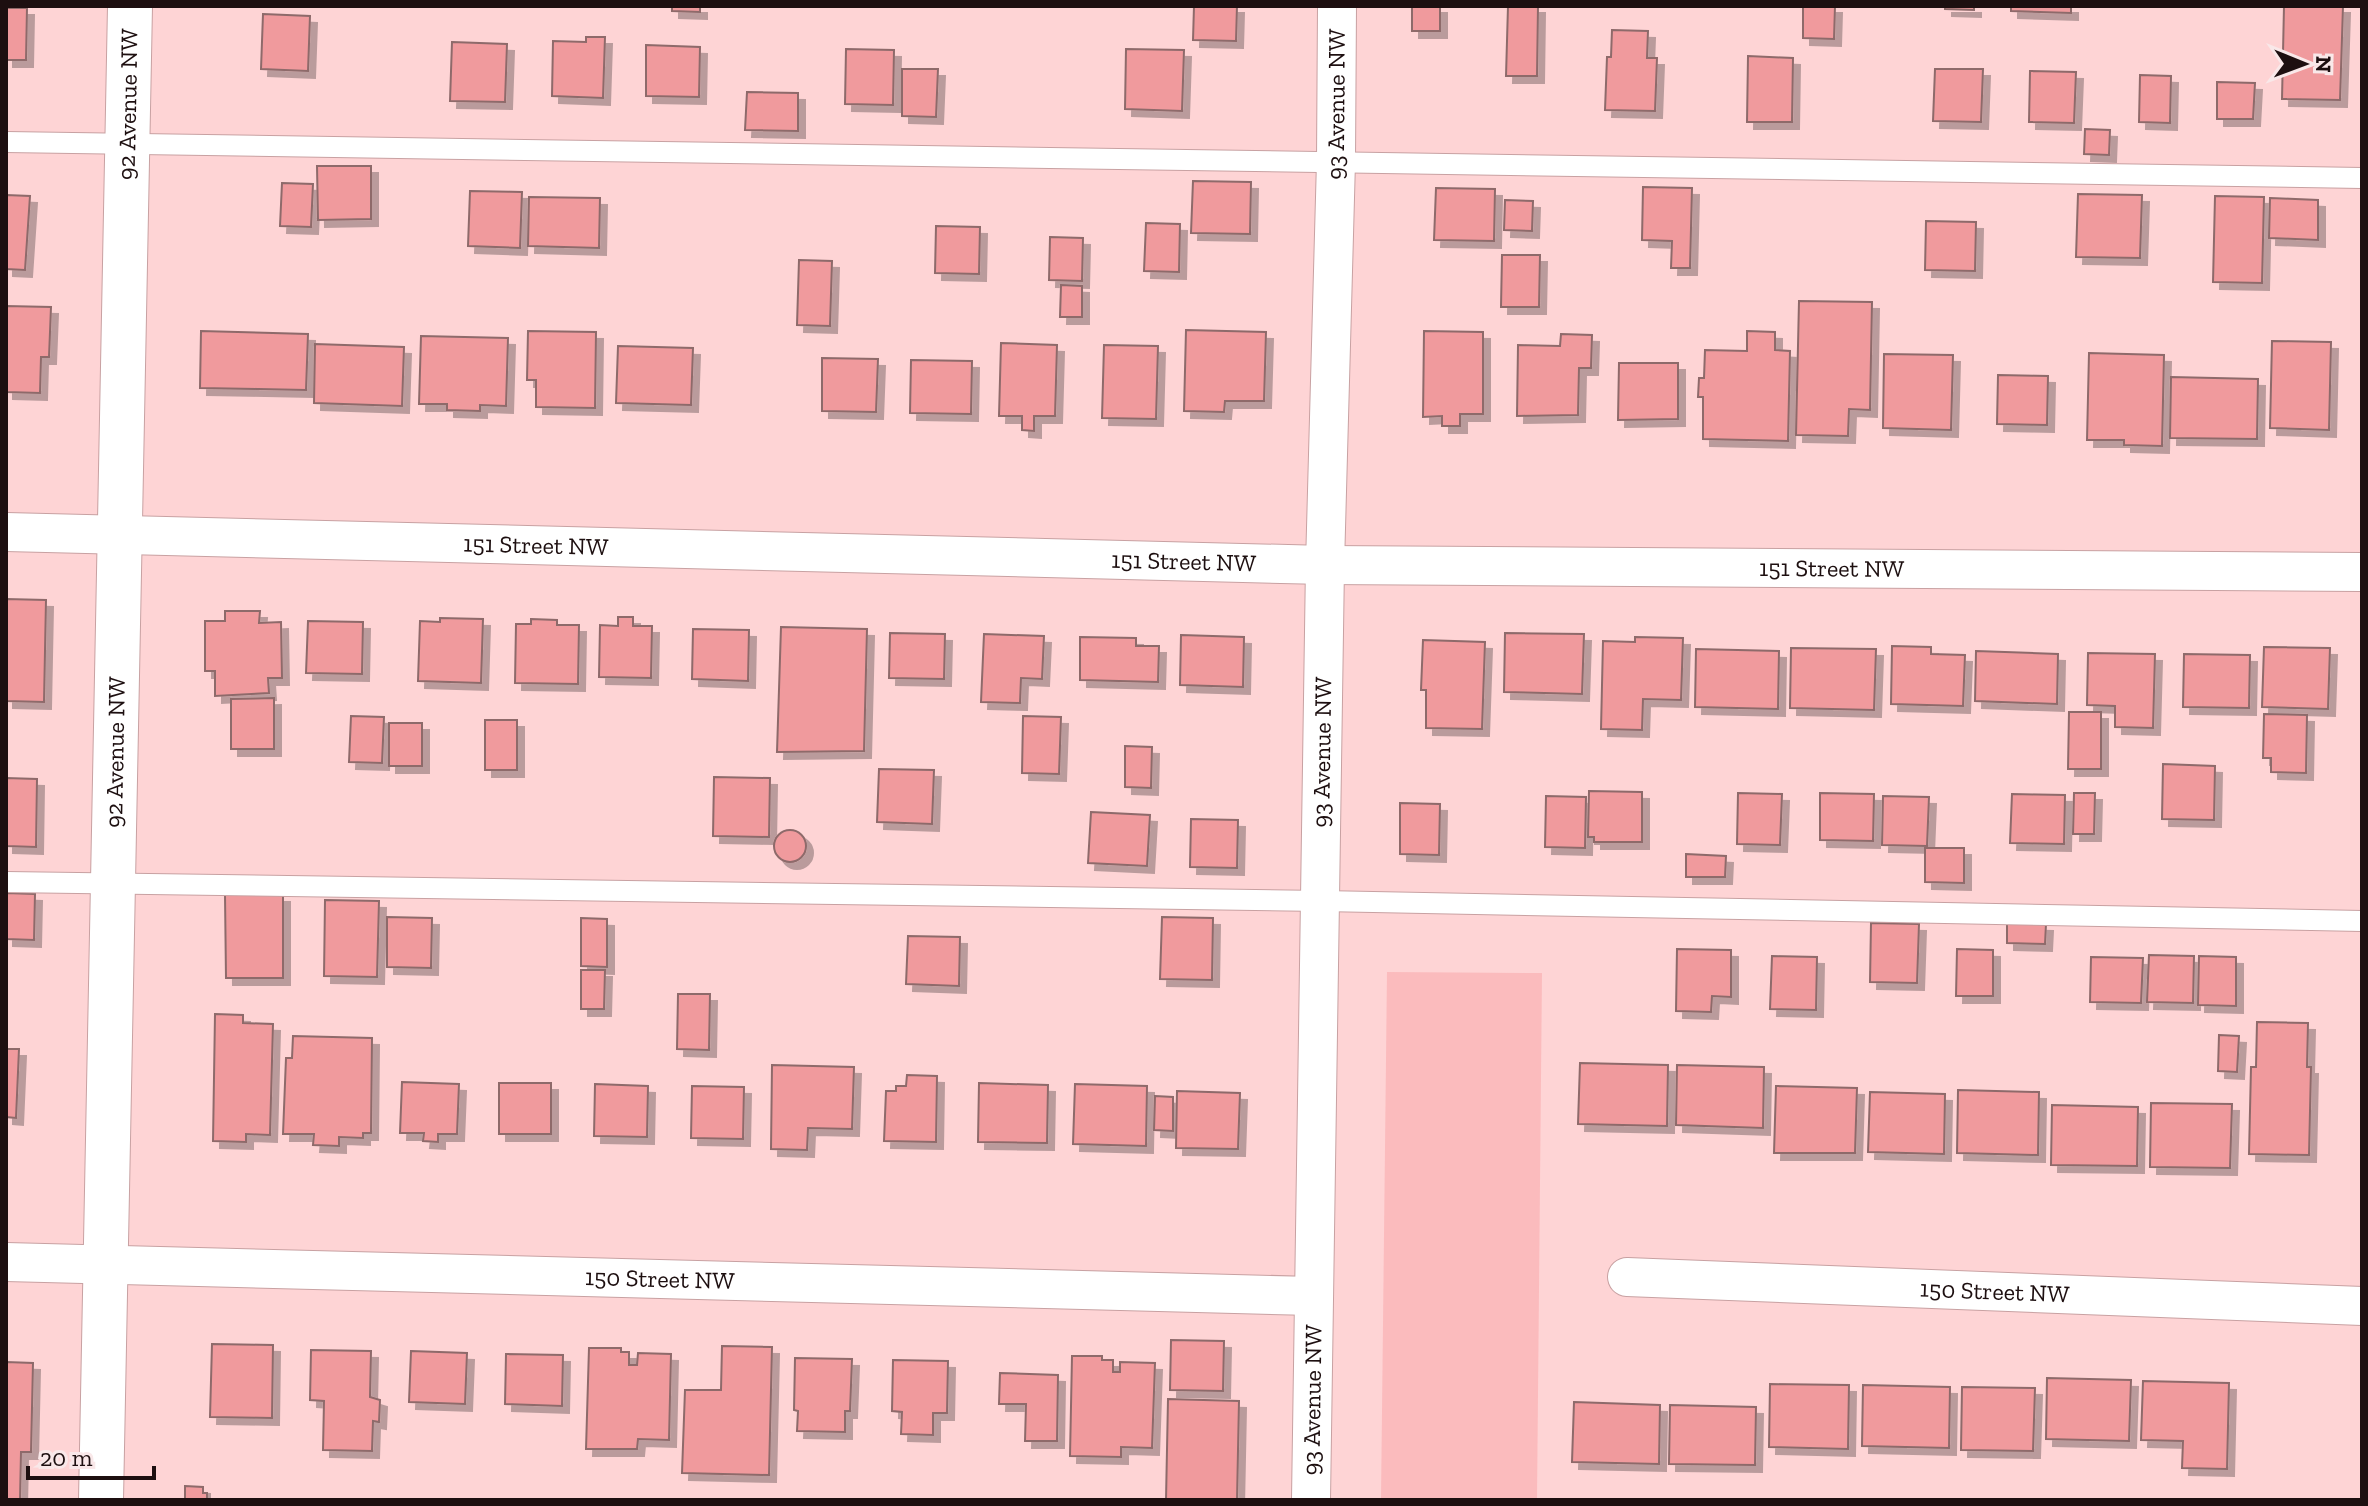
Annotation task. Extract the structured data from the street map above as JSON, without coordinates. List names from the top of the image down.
{
  "streets": {
    "street": [
      "92 Avenue NW",
      "93 Avenue NW",
      "151 Street NW",
      "150 Street NW"
    ]
  },
  "crossings": [
    ["92 Avenue NW", "151 Street NW"],
    ["92 Avenue NW", "150 Street NW"],
    ["93 Avenue NW", "151 Street NW"],
    ["93 Avenue NW", "150 Street NW"]
  ],
  "scale_bar": "20 m",
  "north": "right"
}
